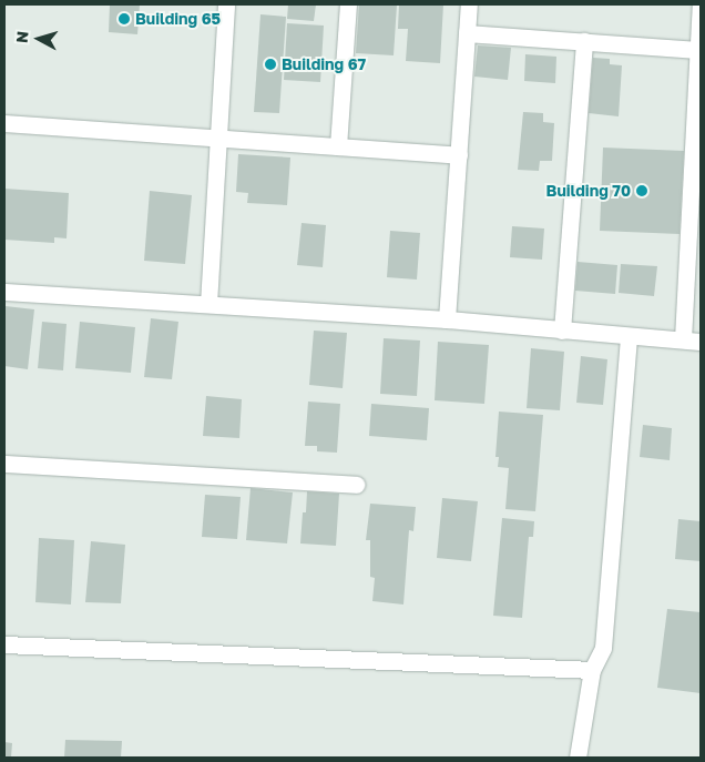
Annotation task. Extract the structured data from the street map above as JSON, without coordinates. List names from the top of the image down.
{
  "places": ["Building 65", "Building 67", "Building 70"],
  "north": "left"
}
